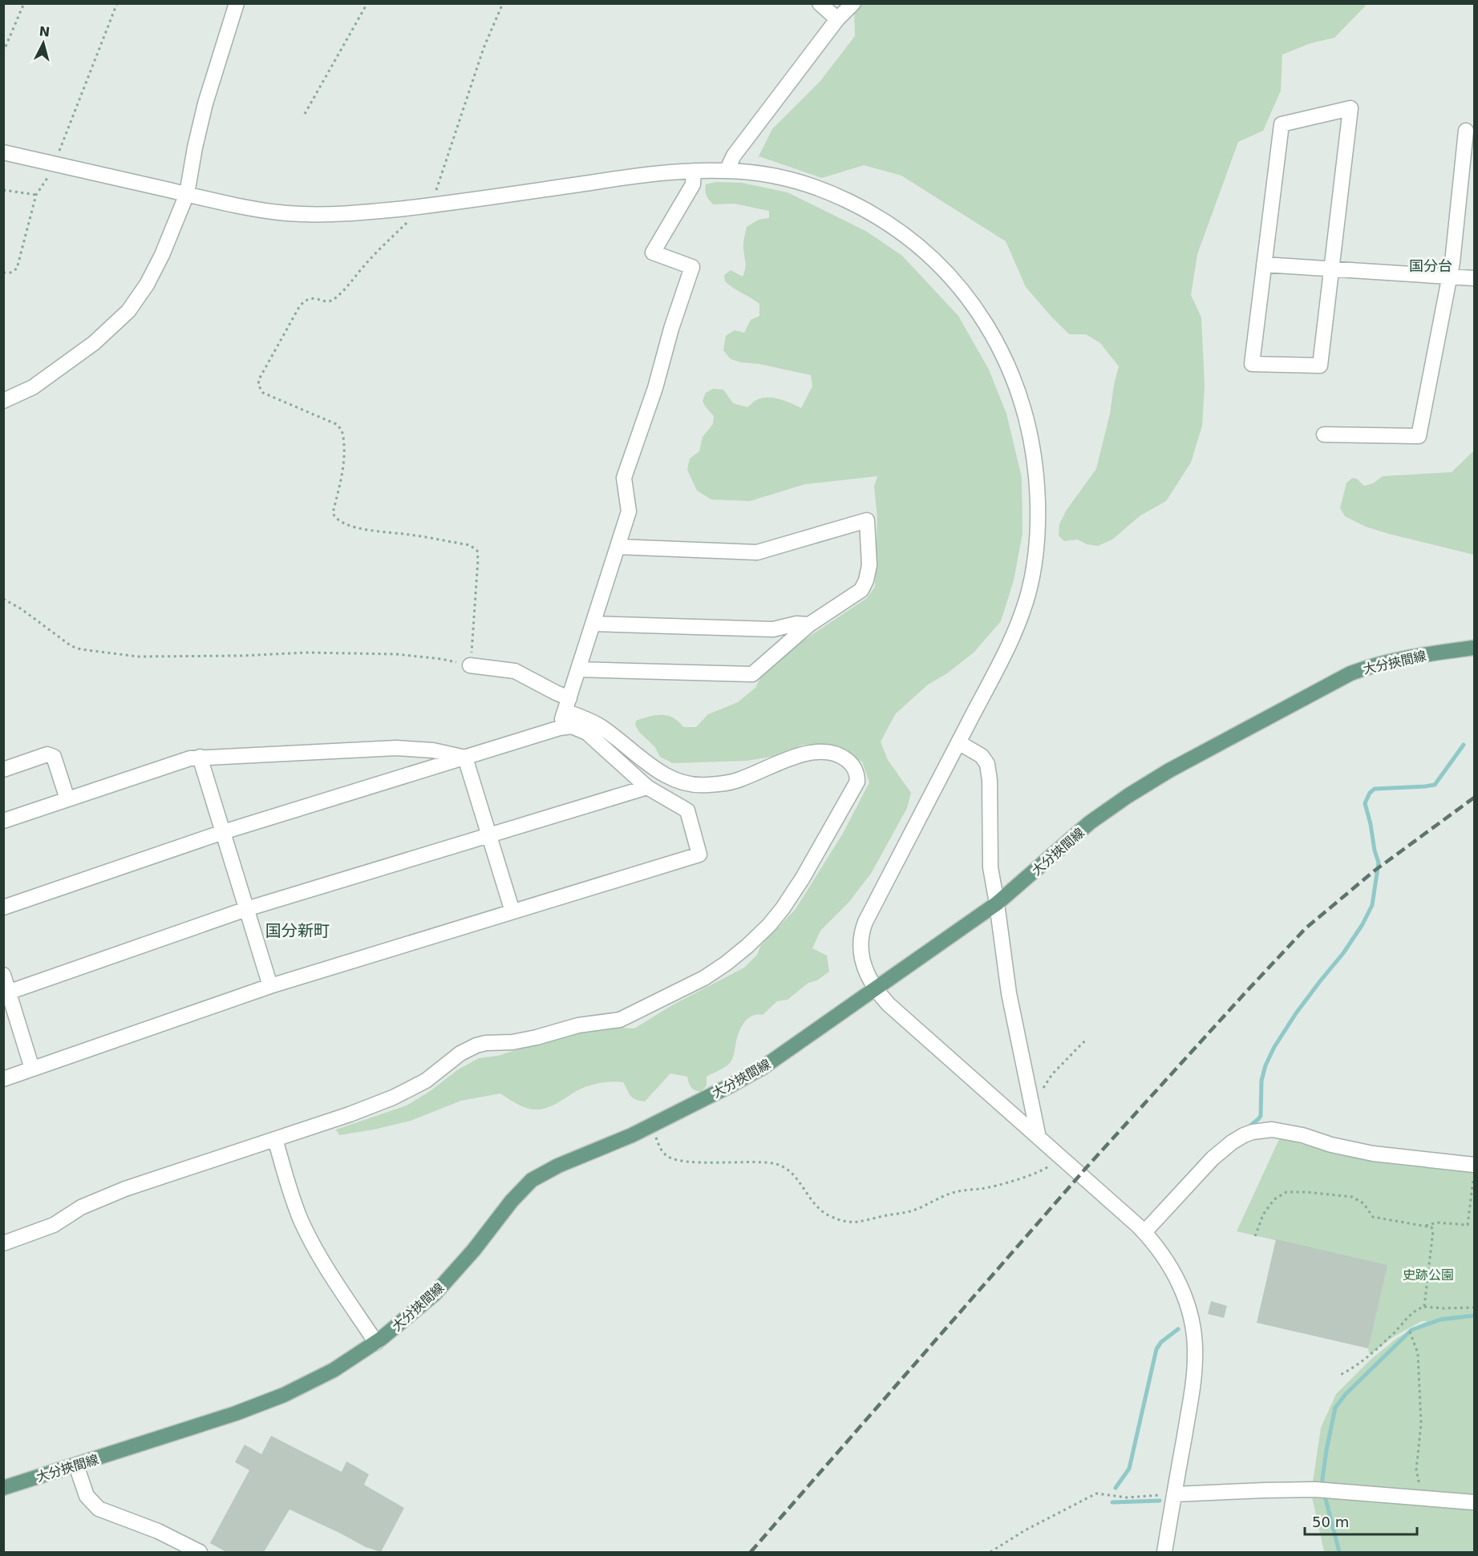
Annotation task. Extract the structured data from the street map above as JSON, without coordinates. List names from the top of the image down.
{
  "streets": {
    "main road": ["大分挾間線"]
  },
  "districts": ["国分台", "国分新町"],
  "parks": ["史跡公園"],
  "scale_bar": "50 m",
  "north": "top"
}
